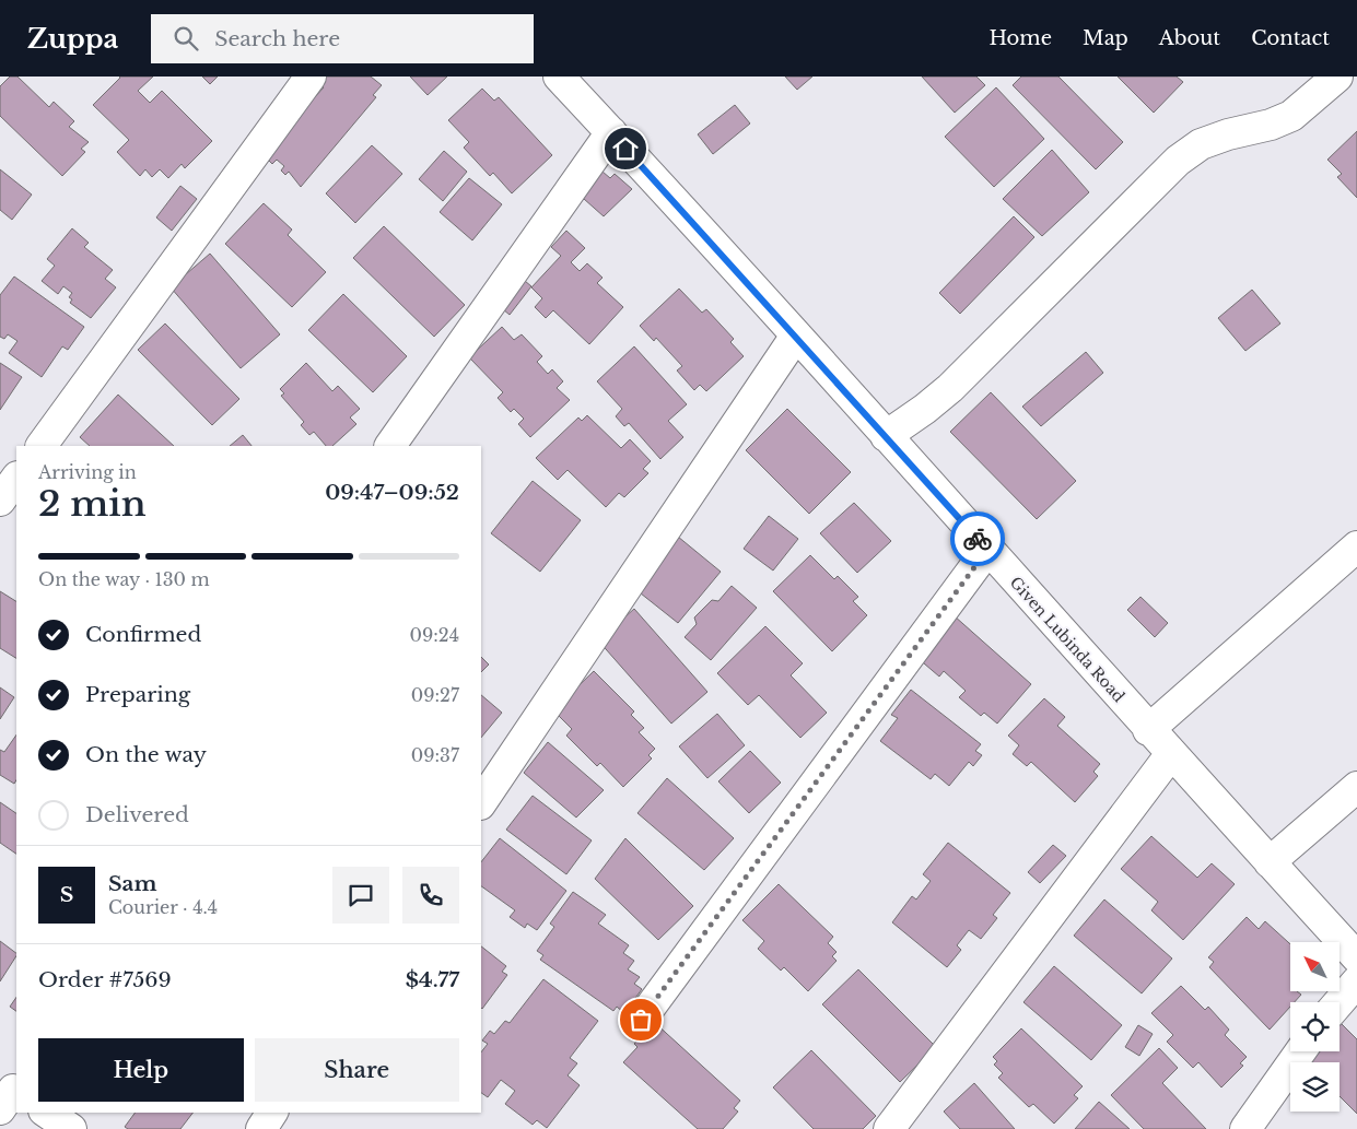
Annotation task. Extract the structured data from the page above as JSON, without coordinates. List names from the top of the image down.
{
  "streets": {
    "street": ["Given Lubinda Road"]
  },
  "north": "top left",
  "page": {
    "header": "Zuppa",
    "search": "Search here",
    "nav": [
      "Home",
      "Map",
      "About",
      "Contact"
    ],
    "heading": ["2 min", "Arriving in", "09:47–09:52"],
    "panel": [
      "Sam",
      "Courier · 4.4",
      "Order #7569",
      "$4.77"
    ],
    "bar": "On the way · 130 m",
    "list": [
      ["Confirmed", "09:24"],
      ["Preparing", "09:27"],
      ["On the way", "09:37"],
      "Delivered"
    ],
    "round": "S",
    "buttons": ["Help", "Share"]
  }
}
